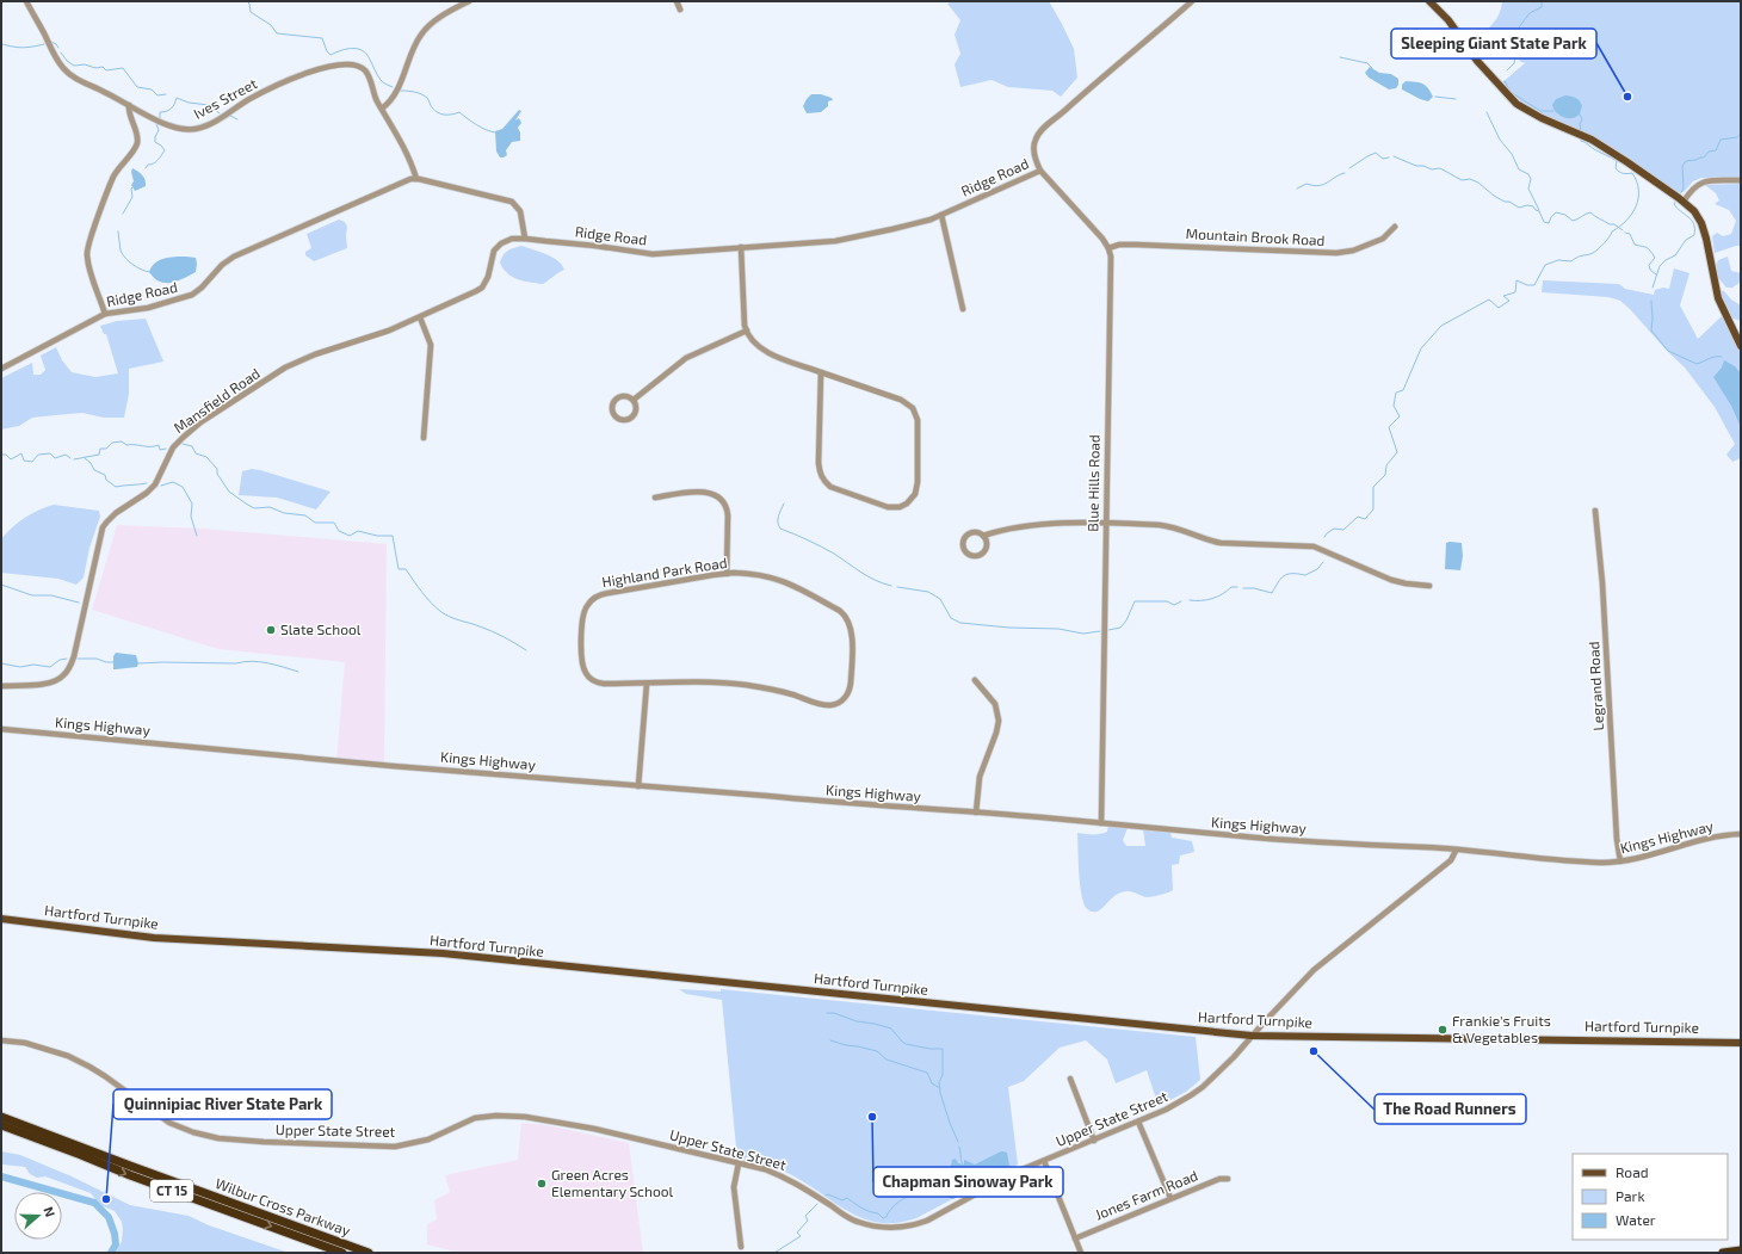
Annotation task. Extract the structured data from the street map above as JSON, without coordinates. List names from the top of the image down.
{
  "streets": {
    "highway": ["CT 15", "Wilbur Cross Parkway"],
    "main road": ["Hartford Turnpike"],
    "street": [
      "Ives Street",
      "Ridge Road",
      "Mountain Brook Road",
      "Mansfield Road",
      "Blue Hills Road",
      "Highland Park Road",
      "Legrand Road",
      "Kings Highway",
      "Upper State Street",
      "Jones Farm Road"
    ]
  },
  "crossings": [
    ["Ives Street", "Ridge Road"],
    ["Ridge Road", "Mansfield Road"],
    ["Mountain Brook Road", "Blue Hills Road"],
    ["Blue Hills Road", "Kings Highway"],
    ["Legrand Road", "Kings Highway"],
    ["Kings Highway", "Upper State Street"],
    ["Hartford Turnpike", "Upper State Street"]
  ],
  "places": [
    "Sleeping Giant State Park",
    "Slate School",
    "Frankie's Fruits & Vegetables",
    "The Road Runners",
    "Chapman Sinoway Park",
    "Green Acres Elementary School",
    "Quinnipiac River State Park"
  ],
  "legend": ["Road", "Park", "Water"],
  "north": "right"
}
